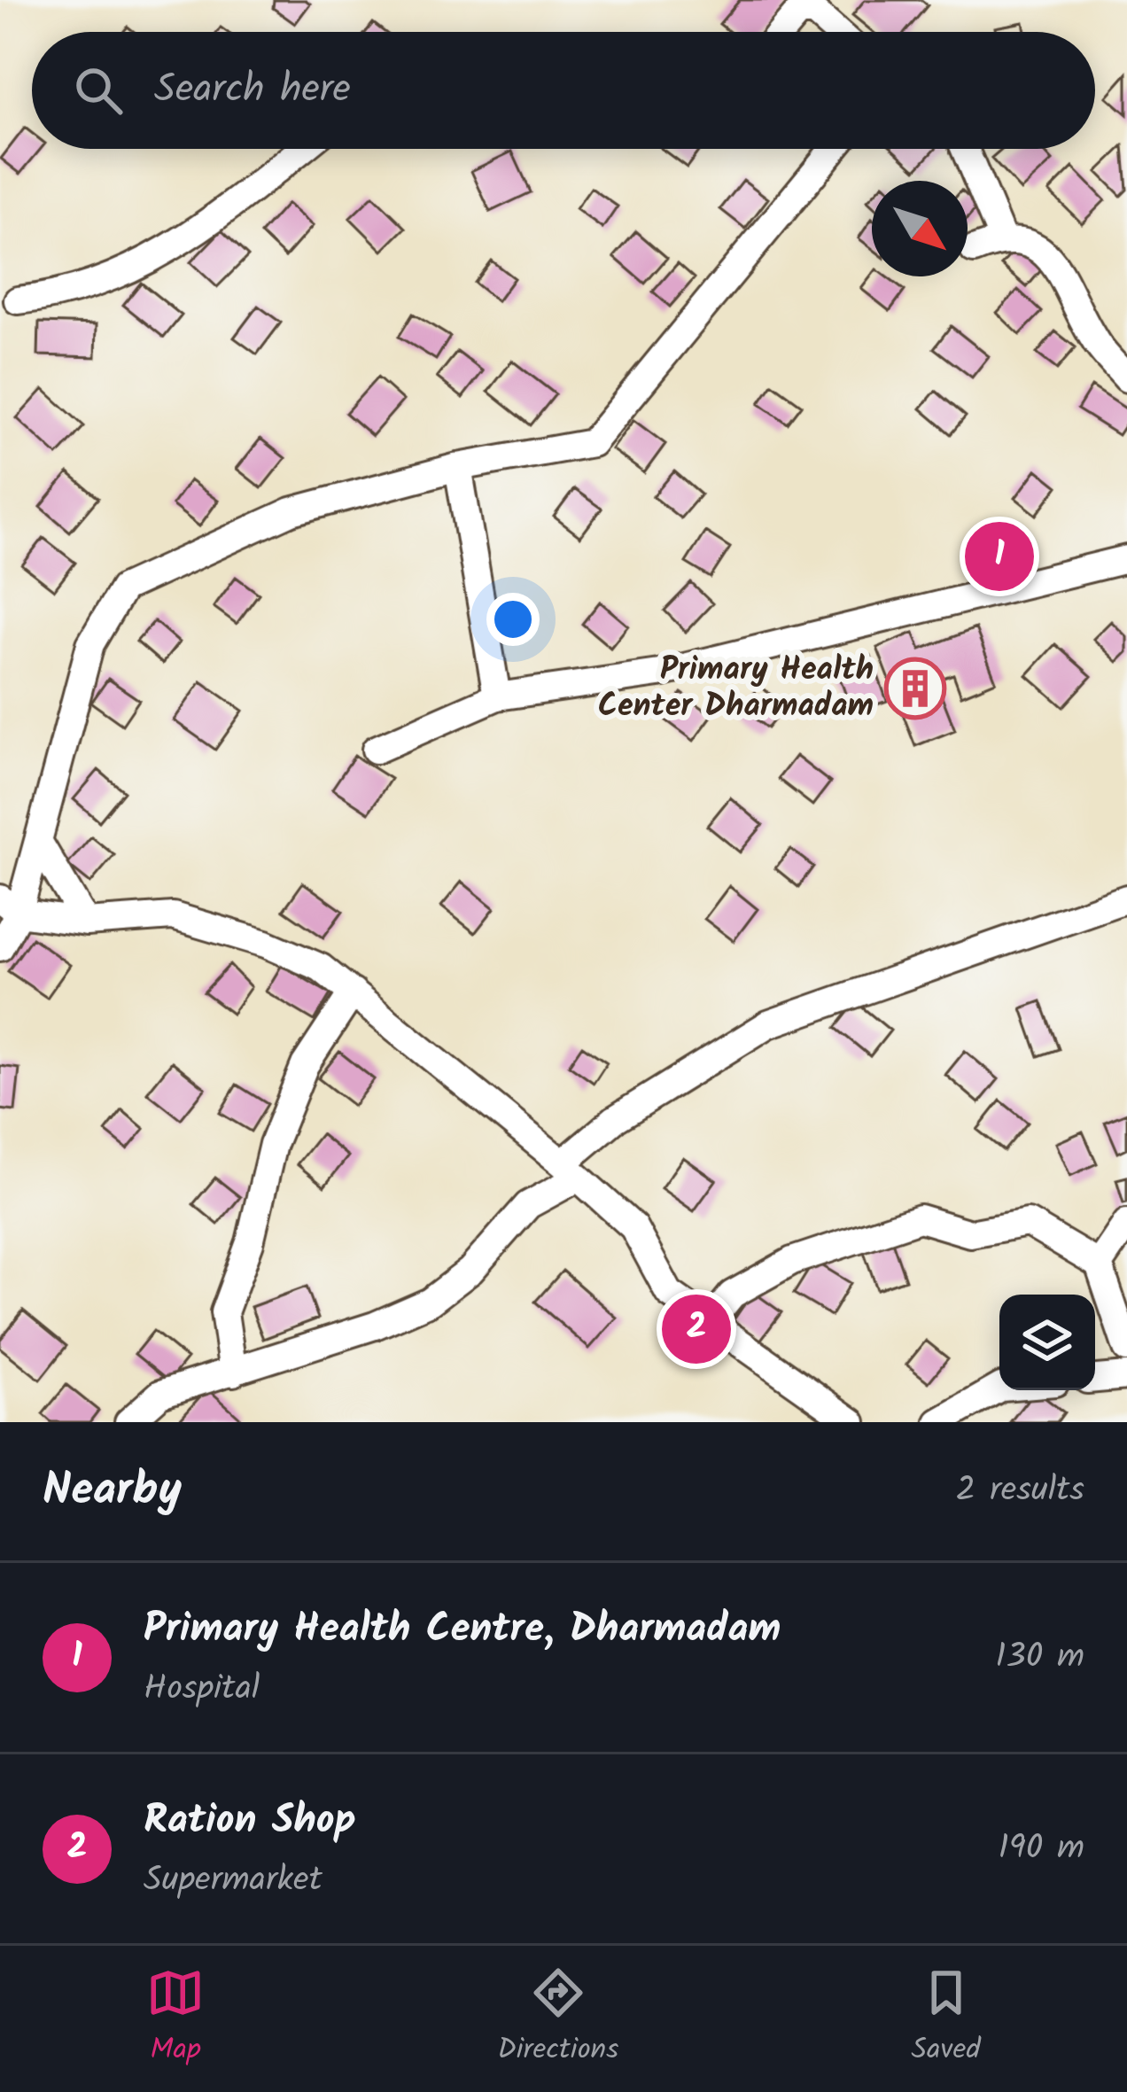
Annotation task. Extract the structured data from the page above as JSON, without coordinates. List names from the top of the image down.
{
  "places": {
    "building": ["Primary Health Center Dharmadam"]
  },
  "north": "bottom right",
  "page": {
    "search": "Search here",
    "pins": ["1", "2"],
    "heading": ["Nearby", "2 results"],
    "list": [
      {
        "mark": "1",
        "name": "Primary Health Centre, Dharmadam",
        "note": "Hospital",
        "value": "130 m"
      },
      {
        "mark": "2",
        "name": "Ration Shop",
        "note": "Supermarket",
        "value": "190 m"
      }
    ],
    "nav": ["Map", "Directions", "Saved"]
  }
}
